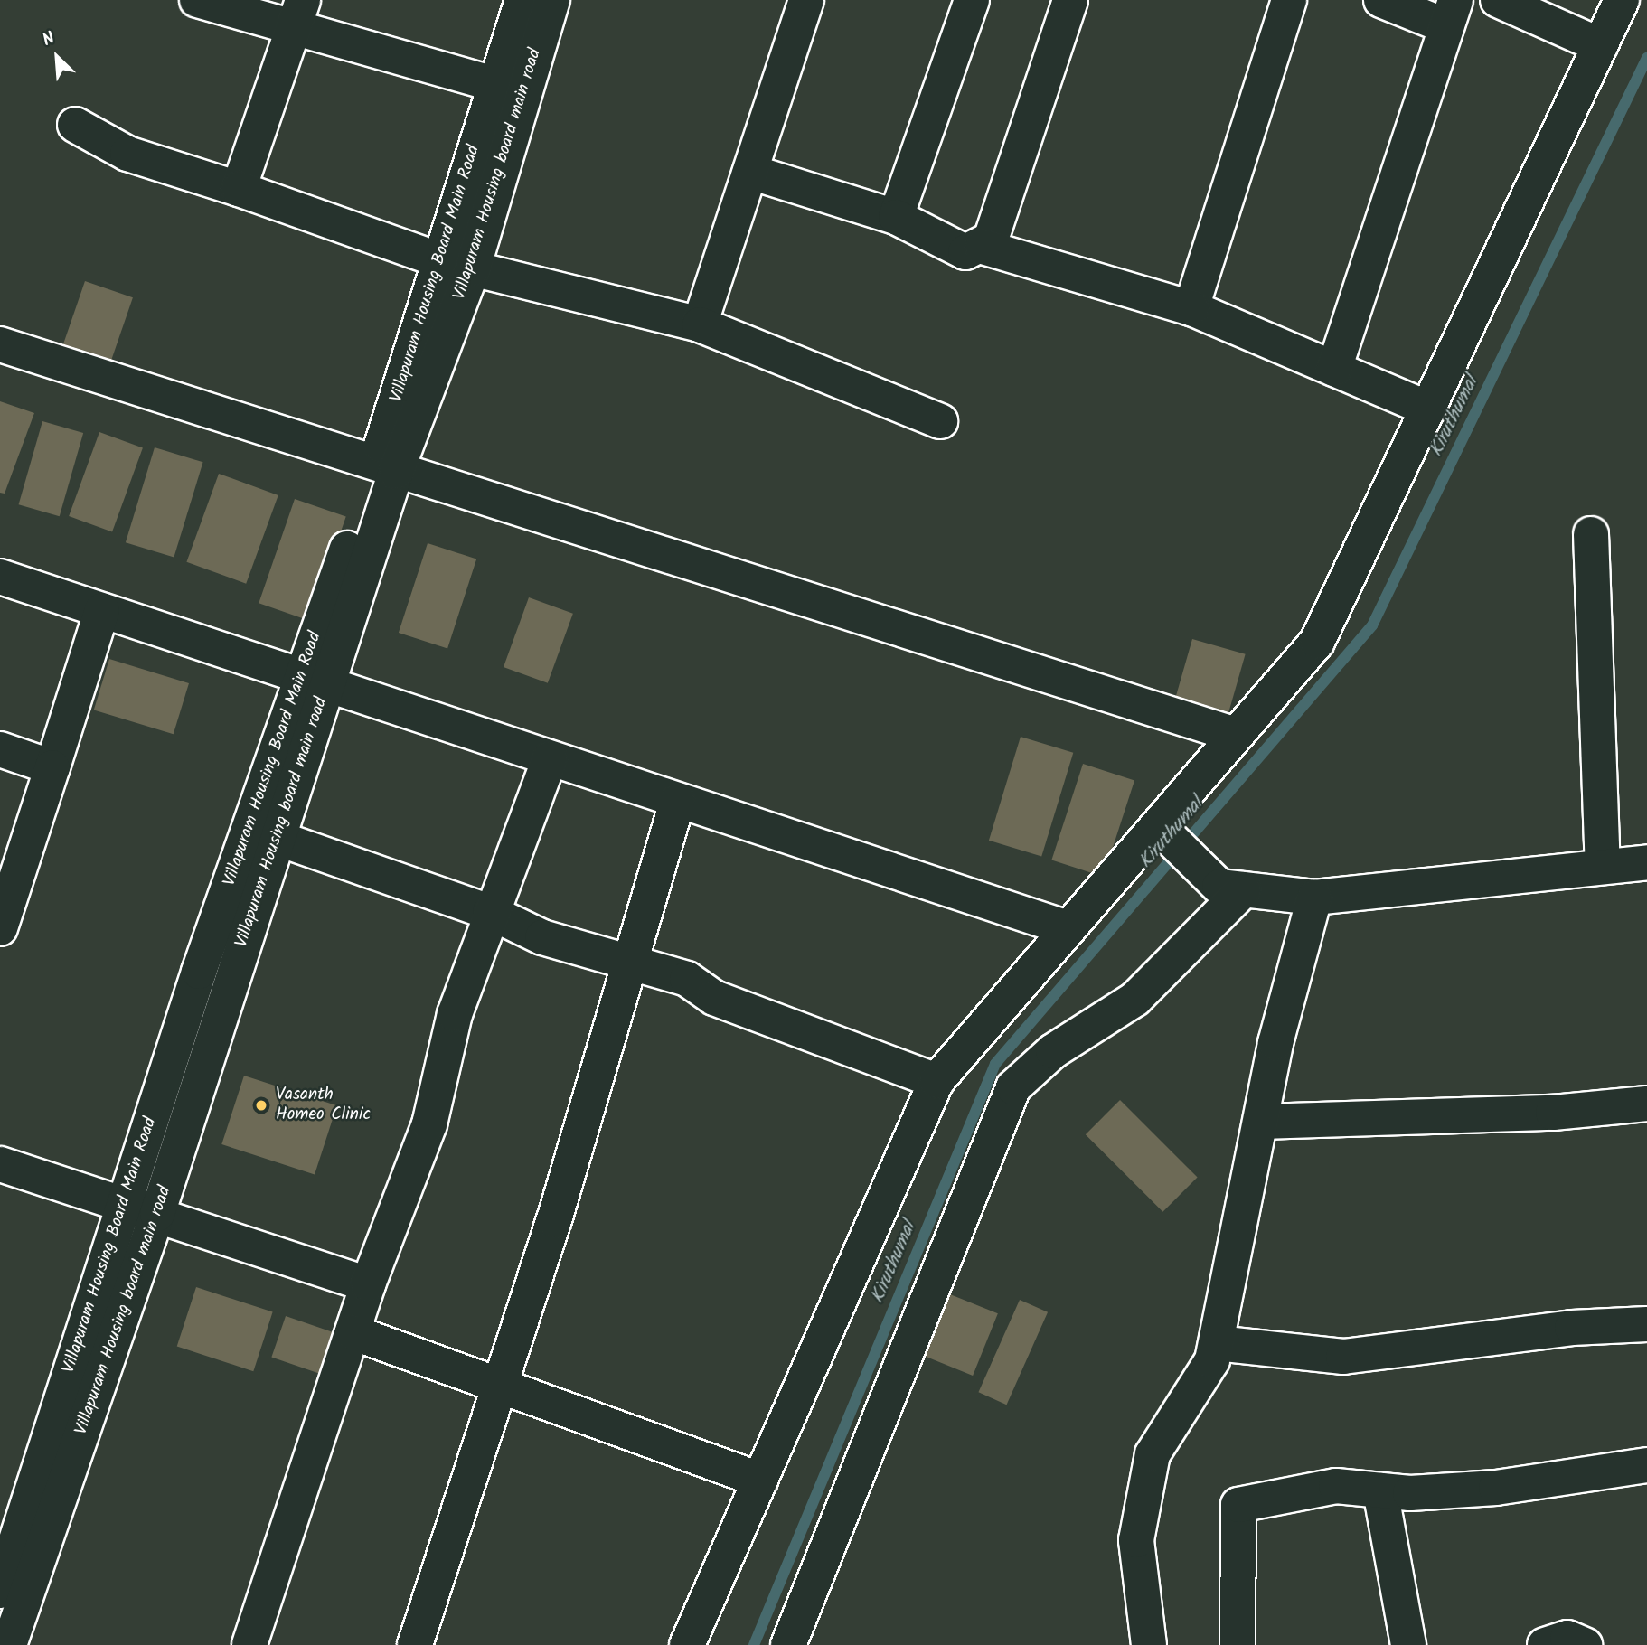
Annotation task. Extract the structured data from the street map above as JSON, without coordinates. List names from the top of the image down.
{
  "streets": {
    "street": ["Villapuram Housing board main road", "Villapuram Housing Board Main Road"]
  },
  "crossings": [
    ["Villapuram Housing board main road", "Villapuram Housing Board Main Road"]
  ],
  "water": ["Kiruthumal"],
  "places": ["Vasanth Homeo Clinic"],
  "north": "top left"
}
